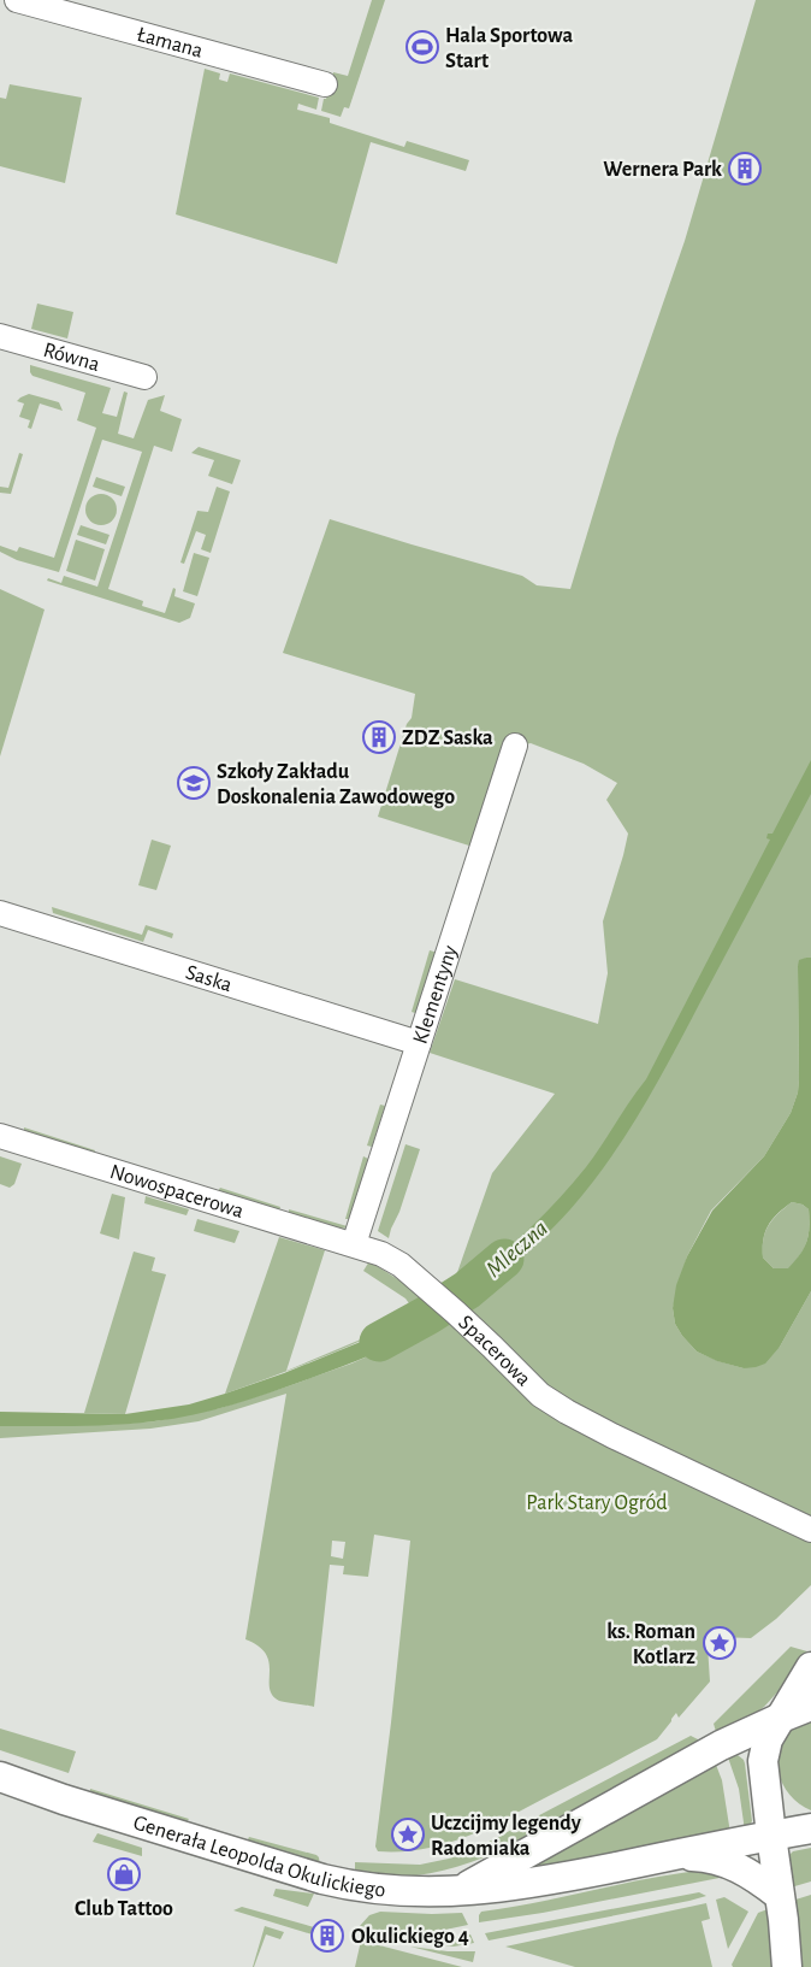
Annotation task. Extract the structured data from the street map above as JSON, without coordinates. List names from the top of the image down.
{
  "streets": {
    "main road": ["Generała Leopolda Okulickiego"],
    "street": [
      "Łamana",
      "Równa",
      "Saska",
      "Klementyny",
      "Nowospacerowa",
      "Spacerowa"
    ]
  },
  "crossings": [
    ["Saska", "Klementyny"],
    ["Klementyny", "Nowospacerowa"],
    ["Klementyny", "Spacerowa"],
    ["Nowospacerowa", "Spacerowa"]
  ],
  "water": ["Mleczna"],
  "parks": ["Park Stary Ogród"],
  "places": {
    "sports": ["Hala Sportowa Start"],
    "building": ["Wernera Park", "ZDZ Saska", "Okulickiego 4"],
    "school or university": ["Szkoły Zakładu Doskonalenia Zawodowego"],
    "place": ["ks. Roman Kotlarz", "Uczcijmy legendy Radomiaka"],
    "shop": ["Club Tattoo"]
  }
}
